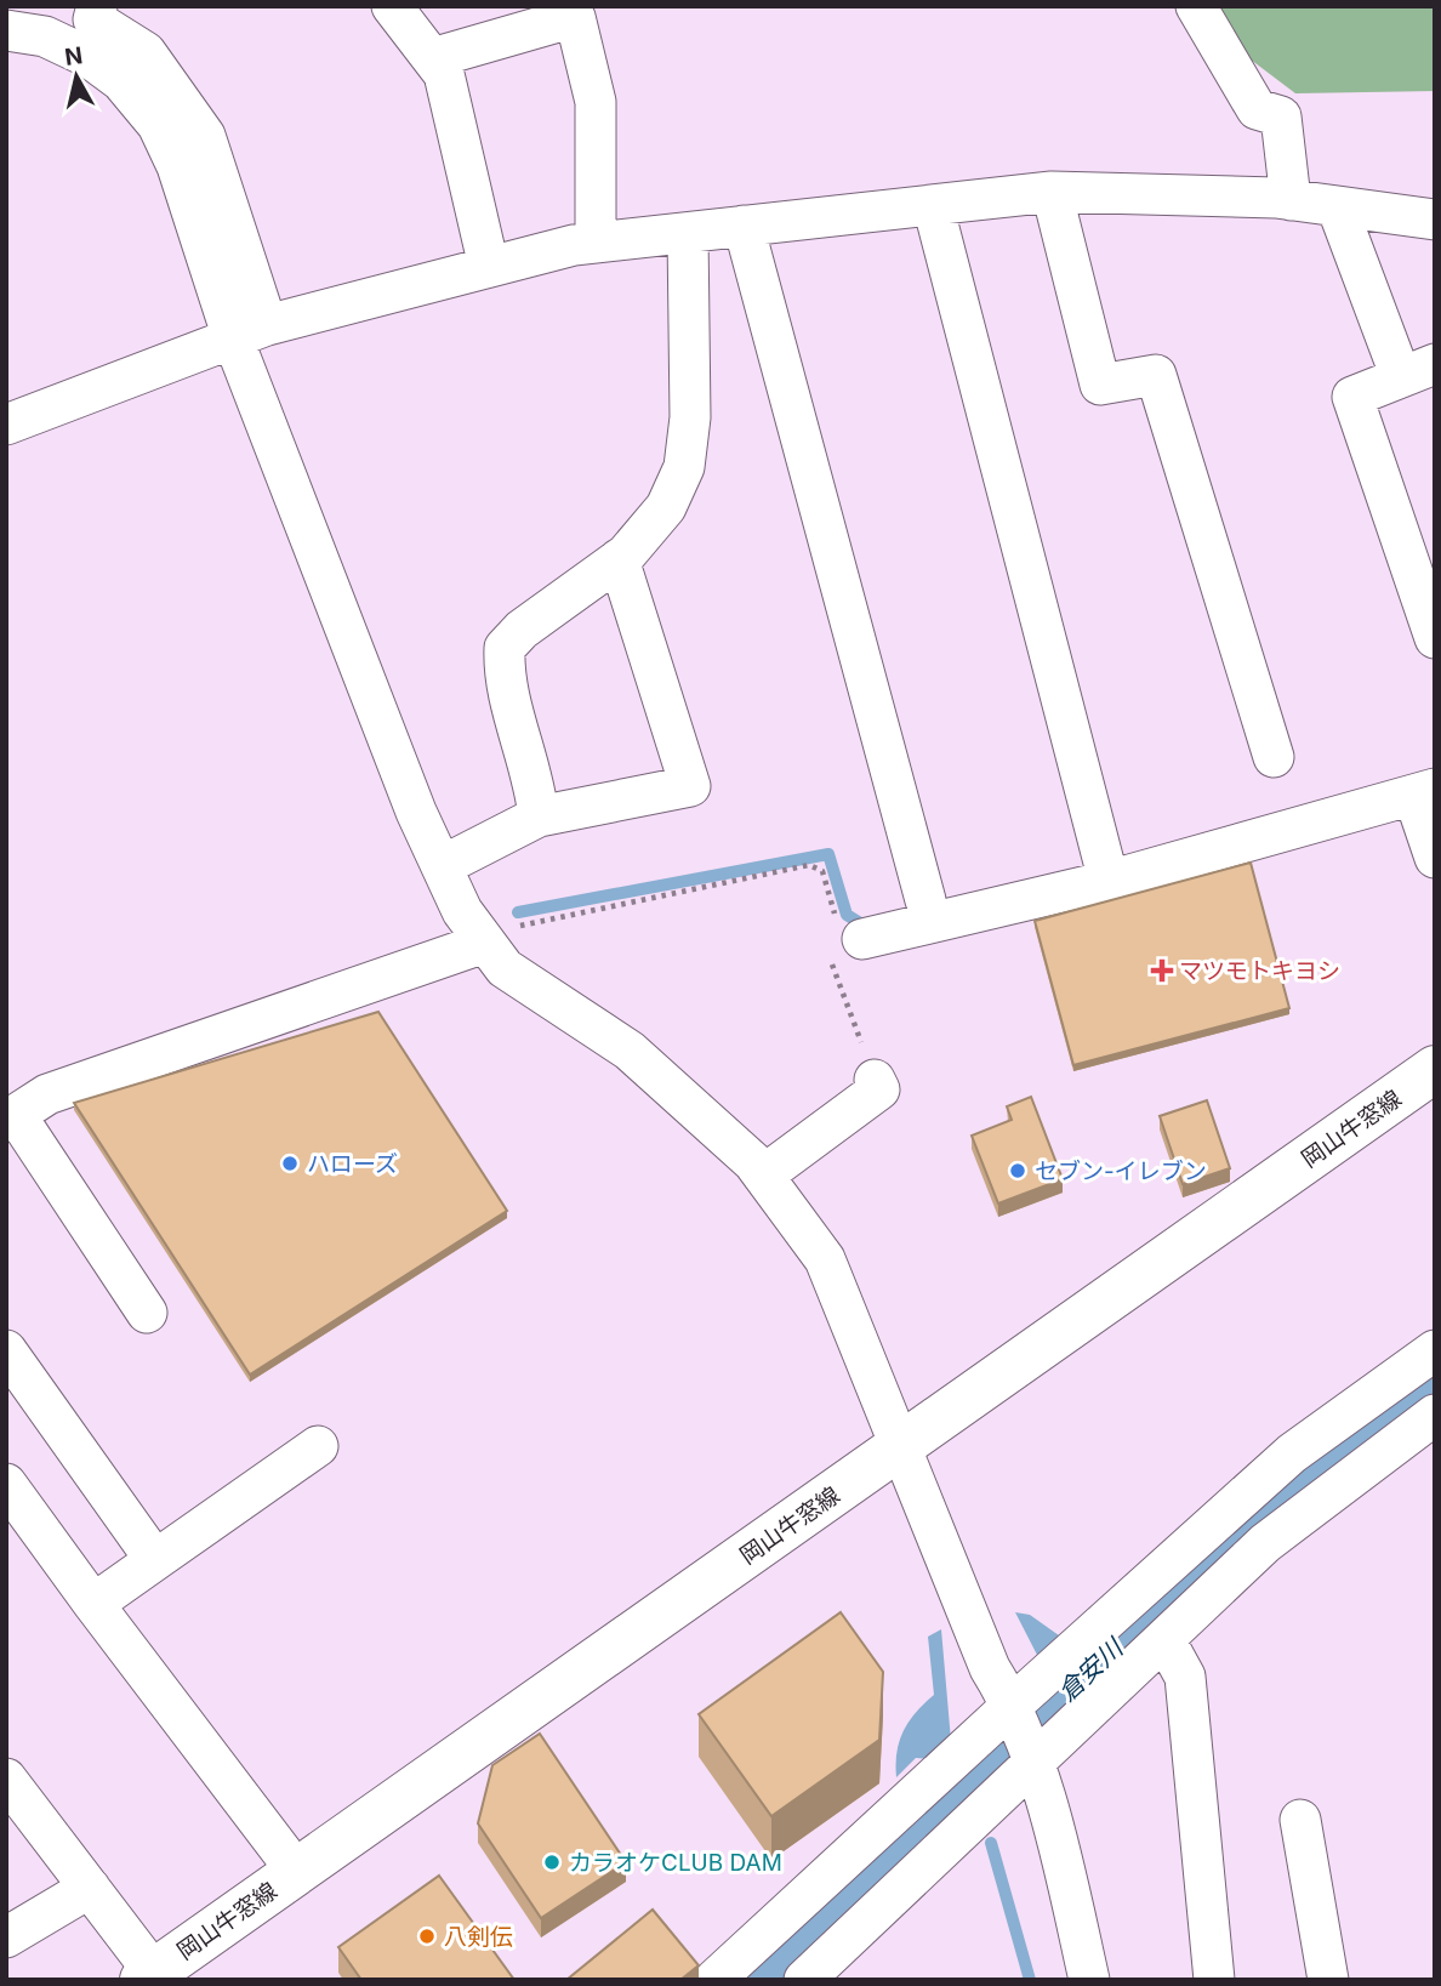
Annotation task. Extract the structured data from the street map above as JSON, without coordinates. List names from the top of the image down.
{
  "streets": {
    "main road": ["岡山牛窓線"]
  },
  "water": ["倉安川"],
  "places": {
    "health": ["マツモトキヨシ"],
    "other": [
      "ハローズ",
      "セブン-イレブン",
      "カラオケCLUB DAM",
      "八剣伝"
    ]
  },
  "north": "top"
}
